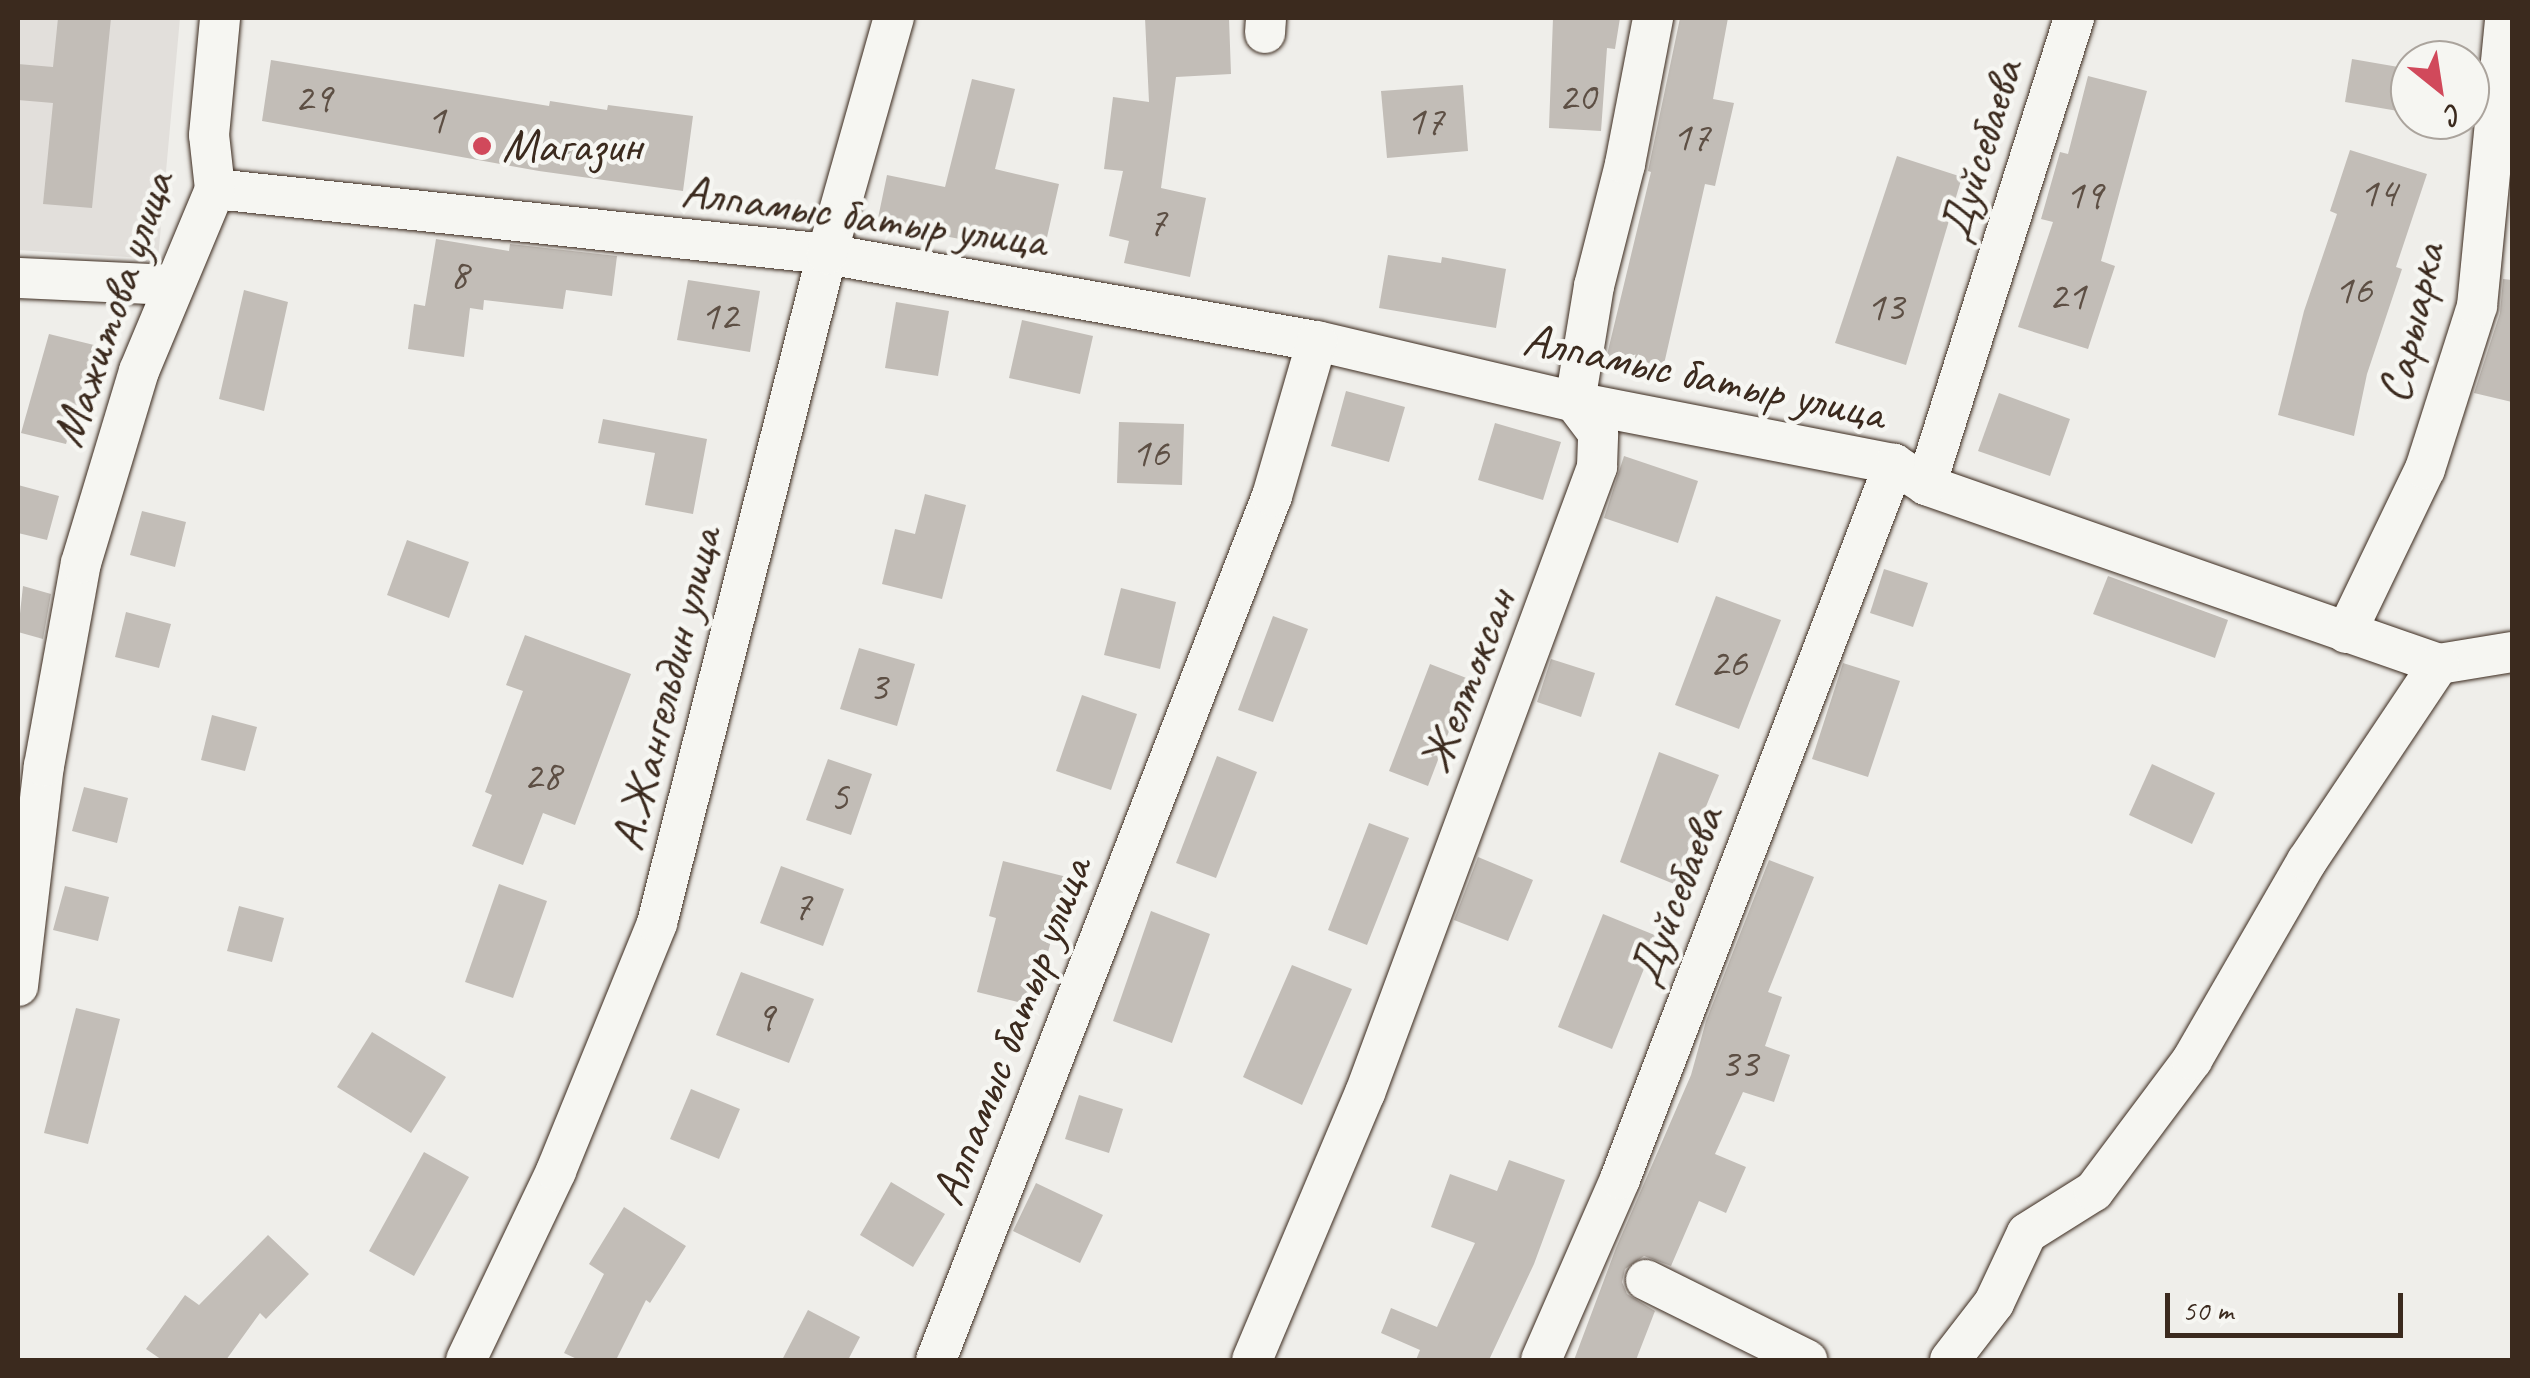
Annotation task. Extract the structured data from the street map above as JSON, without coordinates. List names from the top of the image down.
{
  "streets": {
    "street": [
      "Дуйсебаева",
      "Алпамыс батыр улица",
      "Мажитова улица",
      "Сарыарка",
      "Желтоксан",
      "А.Жангельдин улица"
    ]
  },
  "crossings": [
    ["Дуйсебаева", "Алпамыс батыр улица"],
    ["Алпамыс батыр улица", "Мажитова улица"],
    ["Алпамыс батыр улица", "Сарыарка"],
    ["Алпамыс батыр улица", "Желтоксан"],
    ["Алпамыс батыр улица", "А.Жангельдин улица"]
  ],
  "places": ["Магазин"],
  "house_numbers": [
    "20",
    "29",
    "1",
    "17",
    "17",
    "14",
    "19",
    "7",
    "8",
    "16",
    "21",
    "13",
    "12",
    "16",
    "26",
    "3",
    "28",
    "5",
    "7",
    "9",
    "33"
  ],
  "scale_bar": "50 m",
  "north": "bottom right"
}
